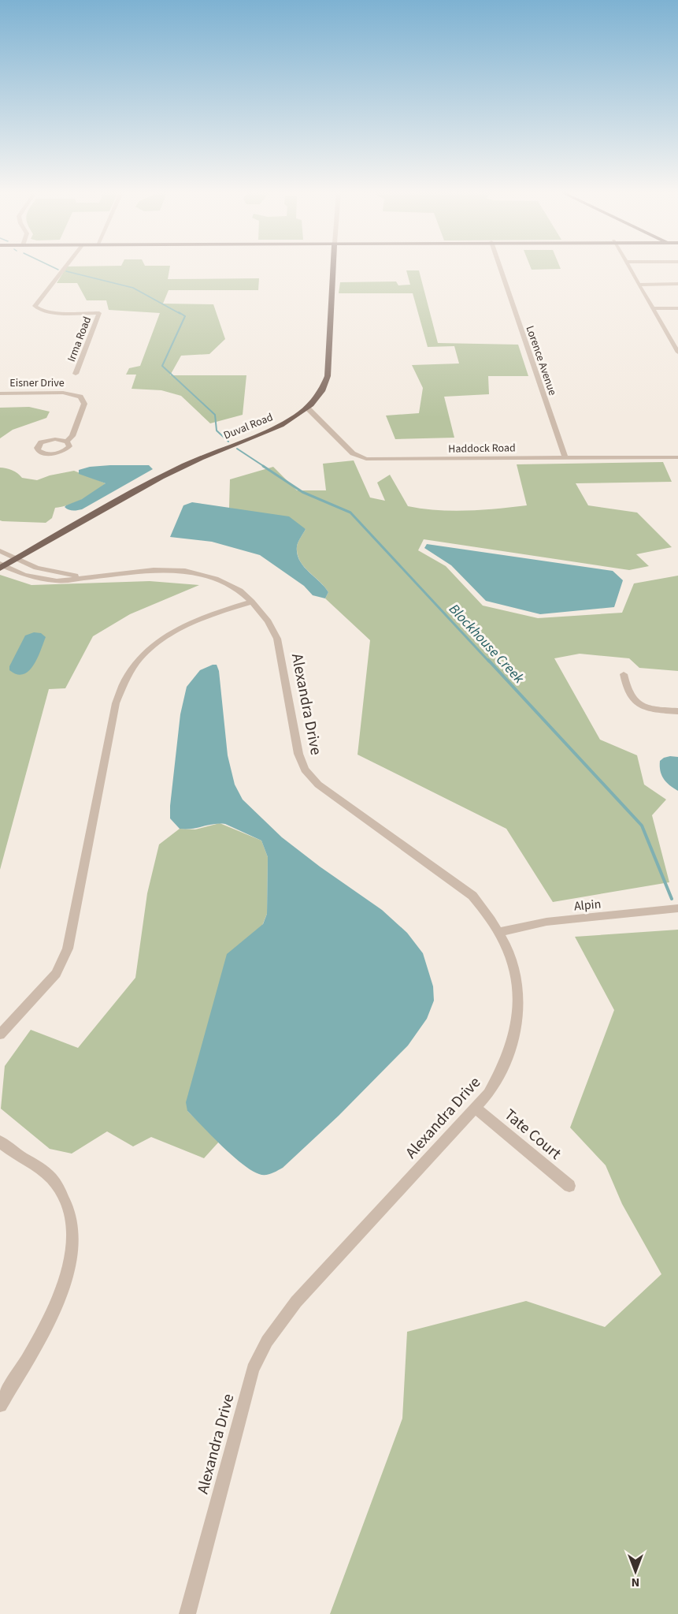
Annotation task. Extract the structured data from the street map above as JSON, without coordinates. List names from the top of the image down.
{
  "streets": {
    "main road": ["Duval Road"],
    "street": [
      "Irma Road",
      "Lorence Avenue",
      "Eisner Drive",
      "Haddock Road",
      "Alexandra Drive",
      "Alpin",
      "Tate Court"
    ]
  },
  "crossings": [
    ["Lorence Avenue", "Haddock Road"],
    ["Duval Road", "Haddock Road"],
    ["Duval Road", "Alexandra Drive"],
    ["Alexandra Drive", "Alpin"],
    ["Alexandra Drive", "Tate Court"]
  ],
  "water": ["Blockhouse Creek"],
  "north": "bottom"
}
